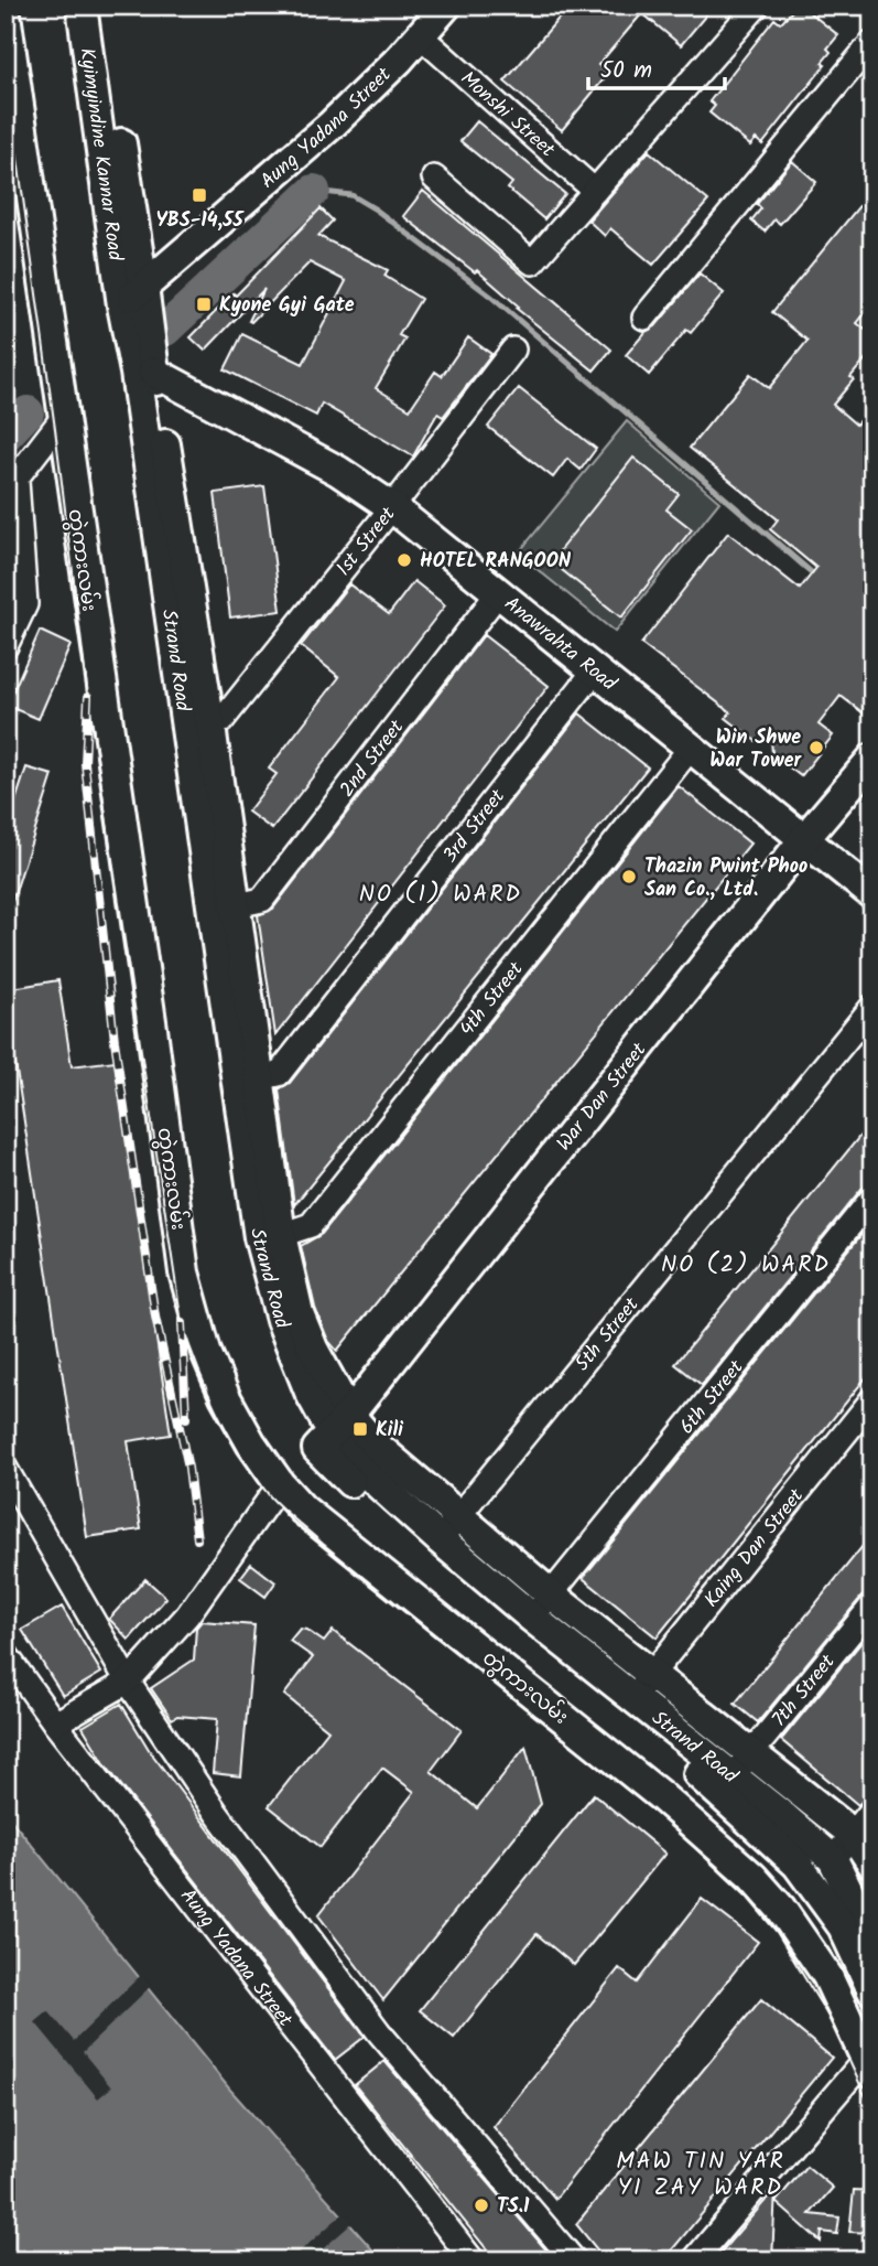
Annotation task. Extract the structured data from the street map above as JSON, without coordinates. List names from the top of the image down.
{
  "streets": {
    "main road": [
      "Aung Yadana Street",
      "Kyimyindine Kannar Road",
      "တွဲကားလမ်း",
      "Anawrahta Road",
      "Strand Road",
      "War Dan Street"
    ],
    "street": [
      "Monshi Street",
      "1st Street",
      "2nd Street",
      "3rd Street",
      "4th Street",
      "5th Street",
      "6th Street",
      "Kaing Dan Street",
      "7th Street"
    ]
  },
  "crossings": [
    ["Monshi Street", "Aung Yadana Street"],
    ["Aung Yadana Street", "Kyimyindine Kannar Road"],
    ["Aung Yadana Street", "Strand Road"],
    ["Kyimyindine Kannar Road", "Strand Road"],
    ["1st Street", "Anawrahta Road"],
    ["1st Street", "Strand Road"],
    ["Anawrahta Road", "Strand Road"],
    ["Anawrahta Road", "2nd Street"],
    ["Anawrahta Road", "3rd Street"],
    ["Anawrahta Road", "4th Street"],
    ["Anawrahta Road", "War Dan Street"],
    ["Strand Road", "2nd Street"],
    ["Strand Road", "3rd Street"],
    ["Strand Road", "4th Street"],
    ["Strand Road", "War Dan Street"],
    ["Strand Road", "5th Street"],
    ["Strand Road", "6th Street"],
    ["Strand Road", "Kaing Dan Street"],
    ["Strand Road", "7th Street"]
  ],
  "districts": ["NO (1) WARD", "NO (2) WARD", "MAW TIN YAR YI ZAY WARD"],
  "places": {
    "transit": ["YBS-14,55", "Kyone Gyi Gate", "Kili"],
    "other": [
      "HOTEL RANGOON",
      "Win Shwe War Tower",
      "Thazin Pwint Phoo San Co., Ltd.",
      "TS.1"
    ]
  },
  "scale_bar": "50 m"
}
